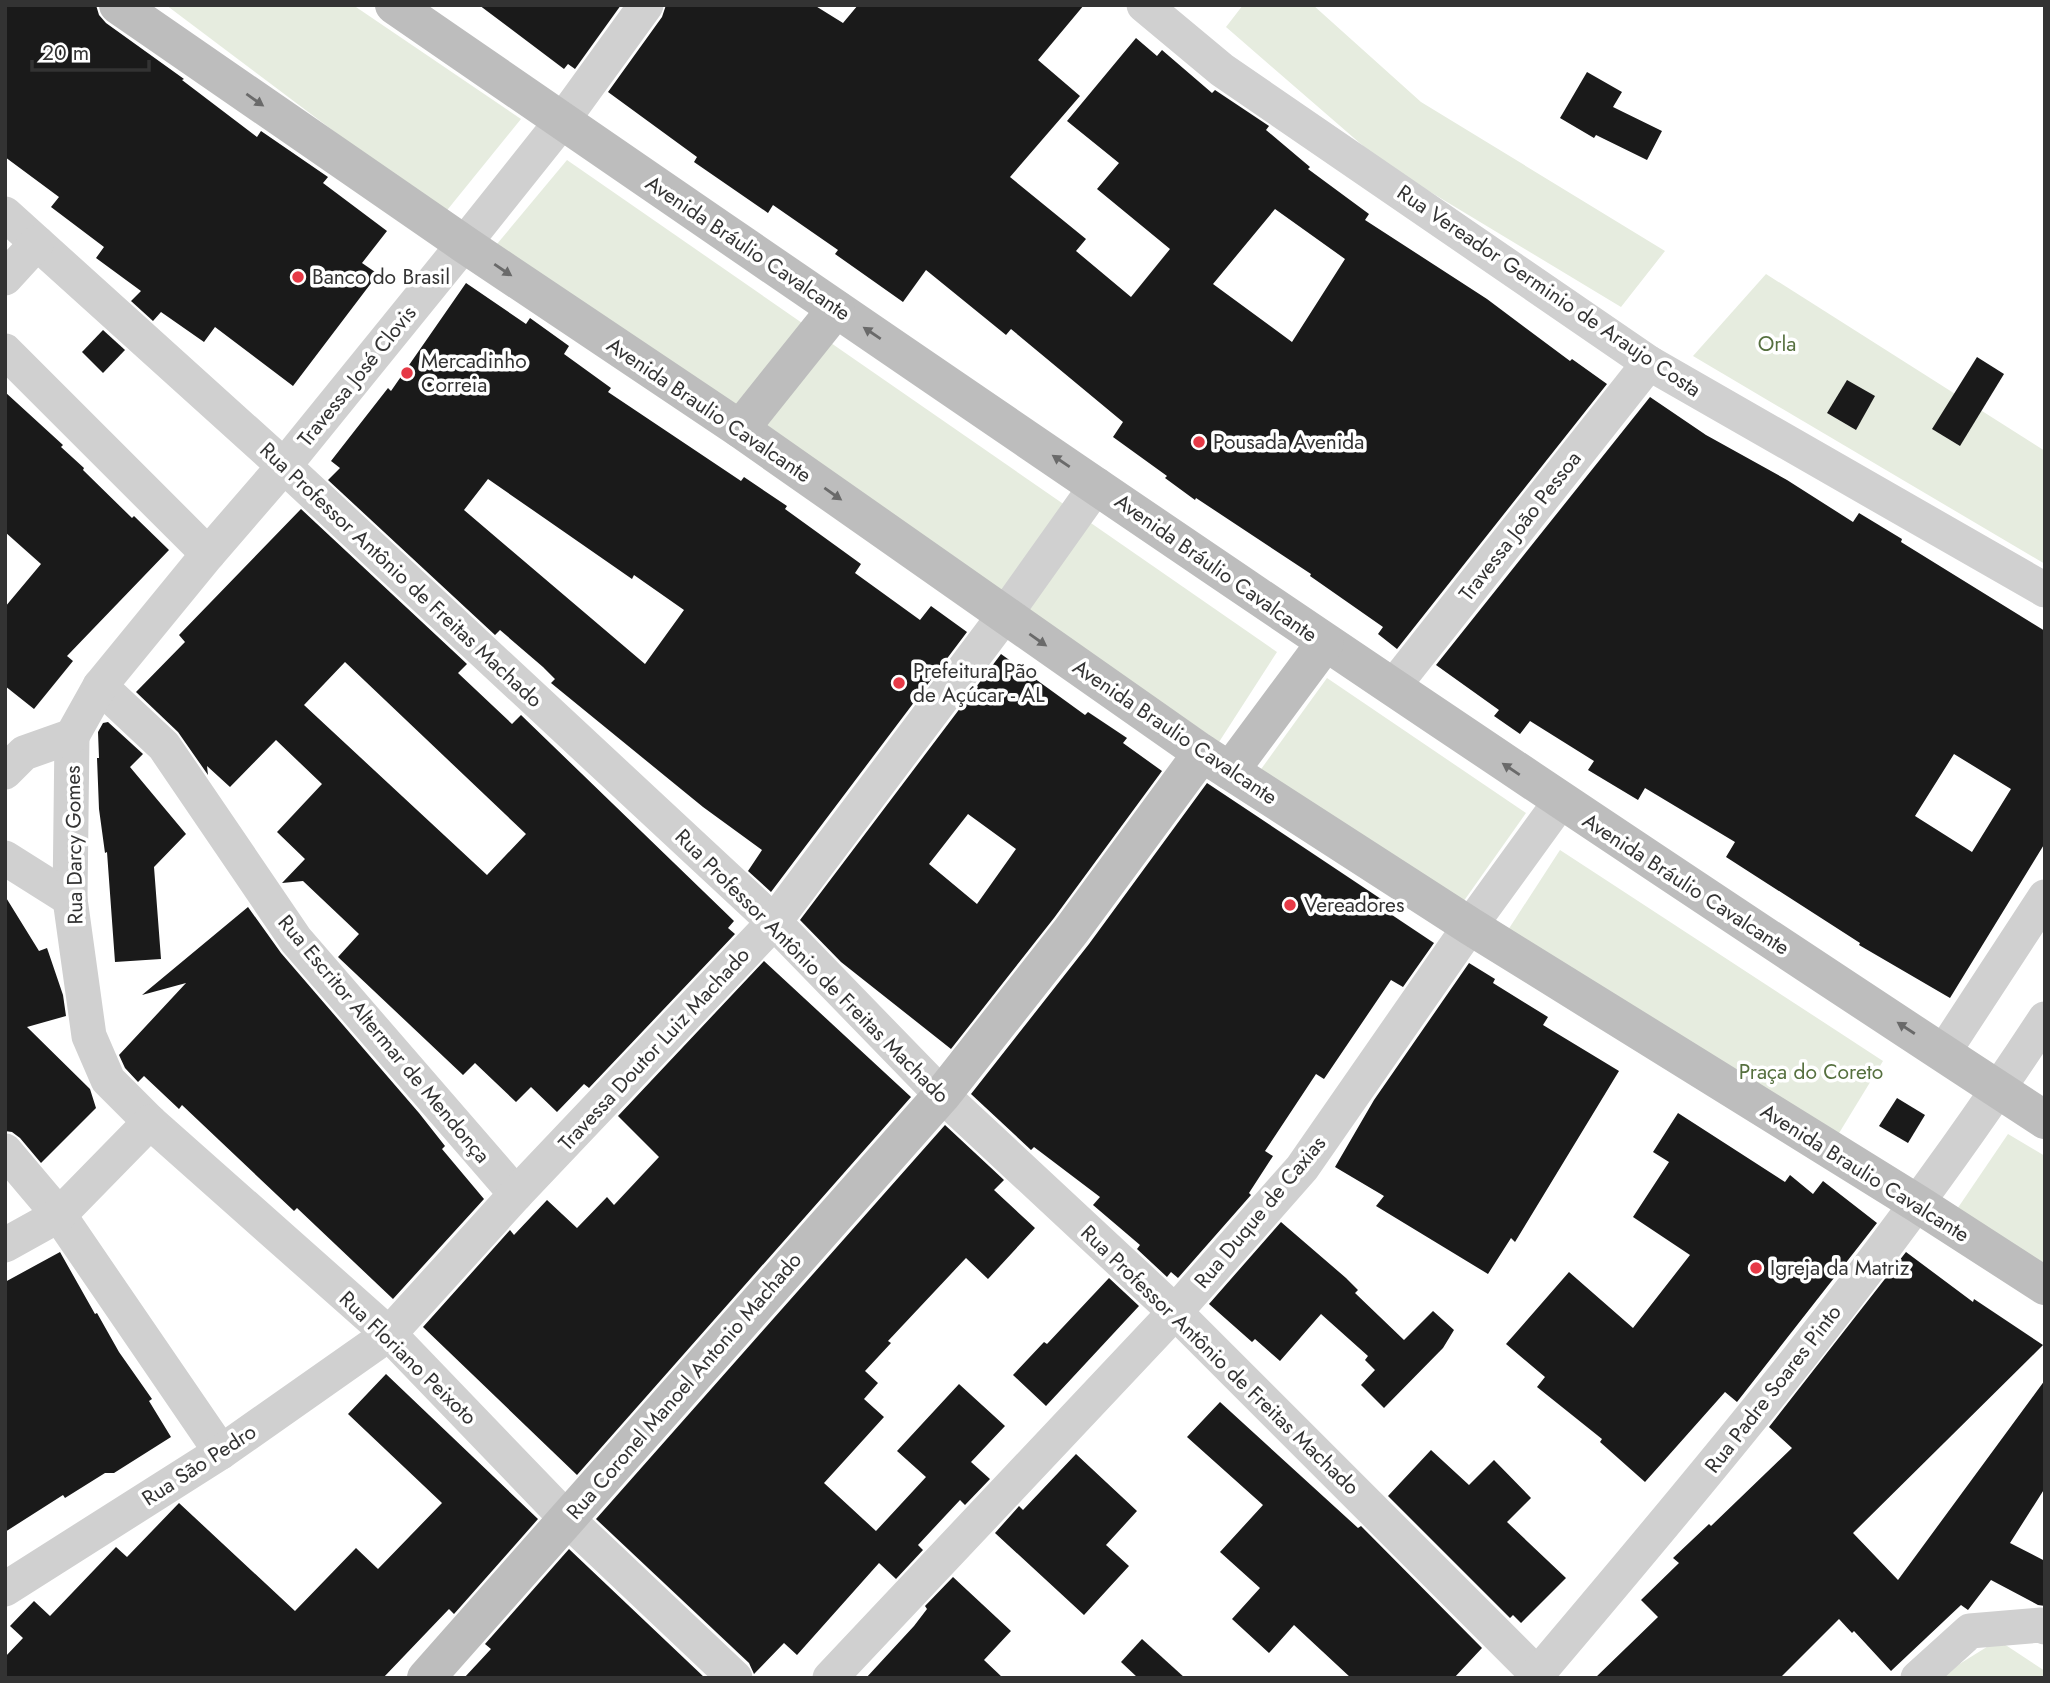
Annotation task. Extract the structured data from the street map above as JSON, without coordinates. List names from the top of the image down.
{
  "streets": {
    "street": [
      "Avenida Bráulio Cavalcante",
      "Rua Vereador Germinio de Araujo Costa",
      "Travessa José Clovis",
      "Avenida Braulio Cavalcante",
      "Travessa João Pessoa",
      "Rua Professor Antônio de Freitas Machado",
      "Rua Darcy Gomes",
      "Rua Escritor Altermar de Mendonça",
      "Travessa Doutor Luiz Machado",
      "Rua Duque de Caxias",
      "Rua Floriano Peixoto",
      "Rua Coronel Manoel Antonio Machado",
      "Rua Padre Soares Pinto",
      "Rua São Pedro"
    ]
  },
  "crossings": [
    ["Avenida Bráulio Cavalcante", "Travessa José Clovis"],
    ["Avenida Bráulio Cavalcante", "Travessa João Pessoa"],
    ["Avenida Bráulio Cavalcante", "Travessa Doutor Luiz Machado"],
    ["Avenida Bráulio Cavalcante", "Rua Duque de Caxias"],
    ["Avenida Bráulio Cavalcante", "Rua Coronel Manoel Antonio Machado"],
    ["Avenida Bráulio Cavalcante", "Rua Padre Soares Pinto"],
    ["Rua Vereador Germinio de Araujo Costa", "Travessa João Pessoa"],
    ["Travessa José Clovis", "Avenida Braulio Cavalcante"],
    ["Travessa José Clovis", "Rua Professor Antônio de Freitas Machado"],
    ["Travessa José Clovis", "Rua Darcy Gomes"],
    ["Travessa José Clovis", "Rua Escritor Altermar de Mendonça"],
    ["Avenida Braulio Cavalcante", "Travessa Doutor Luiz Machado"],
    ["Avenida Braulio Cavalcante", "Rua Duque de Caxias"],
    ["Avenida Braulio Cavalcante", "Rua Coronel Manoel Antonio Machado"],
    ["Avenida Braulio Cavalcante", "Rua Padre Soares Pinto"],
    ["Rua Professor Antônio de Freitas Machado", "Travessa Doutor Luiz Machado"],
    ["Rua Professor Antônio de Freitas Machado", "Rua Duque de Caxias"],
    ["Rua Professor Antônio de Freitas Machado", "Rua Coronel Manoel Antonio Machado"],
    ["Rua Professor Antônio de Freitas Machado", "Rua Padre Soares Pinto"],
    ["Rua Darcy Gomes", "Rua Floriano Peixoto"],
    ["Rua Escritor Altermar de Mendonça", "Travessa Doutor Luiz Machado"],
    ["Travessa Doutor Luiz Machado", "Rua Floriano Peixoto"],
    ["Travessa Doutor Luiz Machado", "Rua São Pedro"],
    ["Rua Floriano Peixoto", "Rua Coronel Manoel Antonio Machado"],
    ["Rua Floriano Peixoto", "Rua São Pedro"]
  ],
  "one_way": ["Avenida Bráulio Cavalcante", "Avenida Braulio Cavalcante"],
  "parks": ["Orla", "Praça do Coreto"],
  "places": [
    "Banco do Brasil",
    "Mercadinho Correia",
    "Pousada Avenida",
    "Prefeitura Pão de Açúcar - AL",
    "Vereadores",
    "Igreja da Matriz"
  ],
  "scale_bar": "20 m"
}
